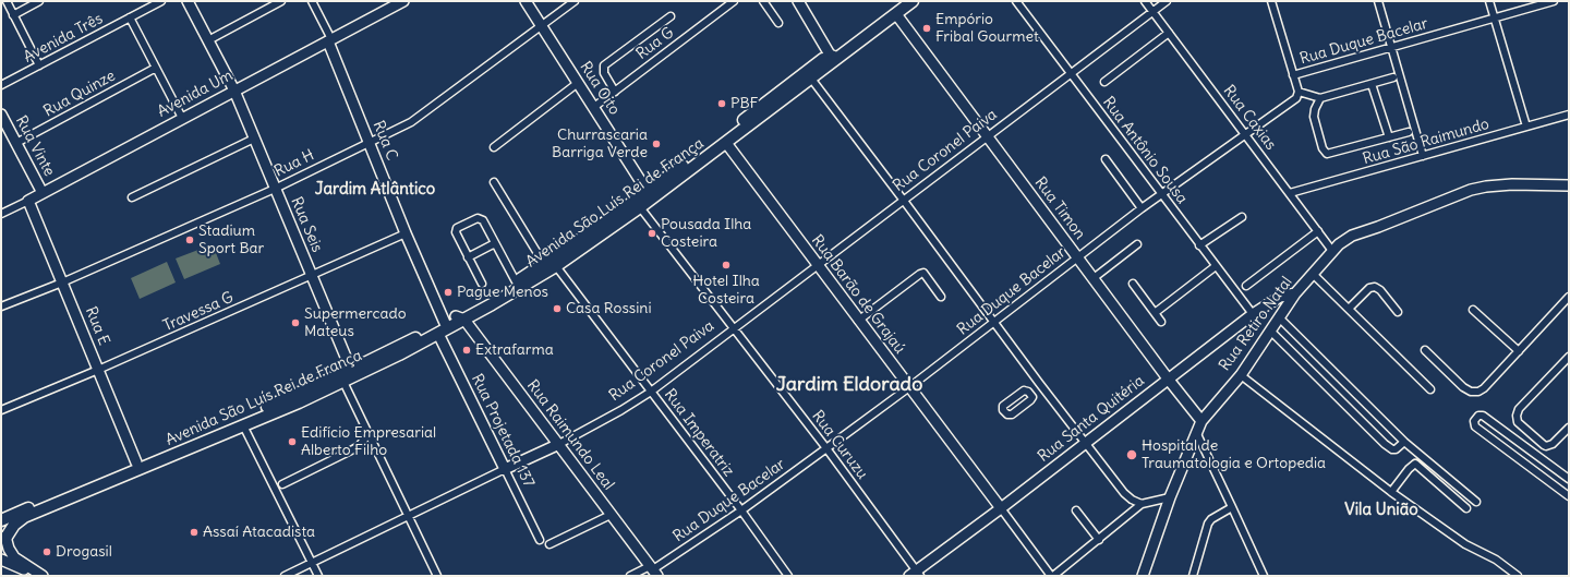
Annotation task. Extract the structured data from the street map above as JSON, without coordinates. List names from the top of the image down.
{
  "streets": {
    "main road": ["Avenida São Luís Rei de França"],
    "street": [
      "Avenida Três",
      "Rua Duque Bacelar",
      "Rua G",
      "Rua Oito",
      "Rua Quinze",
      "Avenida Um",
      "Rua Caxias",
      "Rua C",
      "Rua São Raimundo",
      "Rua Vinte",
      "Rua Coronel Paiva",
      "Rua Antônio Sousa",
      "Rua H",
      "Rua Timon",
      "Rua Seis",
      "Rua Barão de Grajaú",
      "Travessa G",
      "Rua Retiro Natal",
      "Rua E",
      "Rua Santa Quitéria",
      "Rua Projetada 137",
      "Rua Imperatriz",
      "Rua Raimundo Leal",
      "Rua Curuzu"
    ]
  },
  "crossings": [
    ["Rua Duque Bacelar", "Rua Caxias"],
    ["Rua Duque Bacelar", "Rua Antônio Sousa"],
    ["Rua Duque Bacelar", "Rua Timon"],
    ["Rua Duque Bacelar", "Rua Barão de Grajaú"],
    ["Rua Duque Bacelar", "Rua Imperatriz"],
    ["Rua Duque Bacelar", "Rua Raimundo Leal"],
    ["Rua Duque Bacelar", "Rua Curuzu"],
    ["Rua G", "Rua Oito"],
    ["Rua Oito", "Rua H"],
    ["Rua Oito", "Avenida São Luís Rei de França"],
    ["Rua Quinze", "Rua Vinte"],
    ["Avenida Um", "Rua C"],
    ["Avenida Um", "Rua Vinte"],
    ["Avenida Um", "Rua Seis"],
    ["Avenida Um", "Rua E"],
    ["Rua Caxias", "Rua São Raimundo"],
    ["Rua Caxias", "Rua Coronel Paiva"],
    ["Rua Caxias", "Rua Retiro Natal"],
    ["Rua C", "Rua H"],
    ["Rua C", "Avenida São Luís Rei de França"],
    ["Rua C", "Travessa G"],
    ["Rua Coronel Paiva", "Rua Antônio Sousa"],
    ["Rua Coronel Paiva", "Rua Timon"],
    ["Rua Coronel Paiva", "Rua Barão de Grajaú"],
    ["Rua Coronel Paiva", "Rua Projetada 137"],
    ["Rua Coronel Paiva", "Rua Imperatriz"],
    ["Rua Coronel Paiva", "Rua Raimundo Leal"],
    ["Rua Coronel Paiva", "Rua Curuzu"],
    ["Rua Antônio Sousa", "Rua Santa Quitéria"],
    ["Rua H", "Rua Seis"],
    ["Rua H", "Rua E"],
    ["Avenida São Luís Rei de França", "Rua Timon"],
    ["Avenida São Luís Rei de França", "Rua Seis"],
    ["Avenida São Luís Rei de França", "Rua Barão de Grajaú"],
    ["Avenida São Luís Rei de França", "Rua E"],
    ["Avenida São Luís Rei de França", "Rua Projetada 137"],
    ["Avenida São Luís Rei de França", "Rua Imperatriz"],
    ["Avenida São Luís Rei de França", "Rua Raimundo Leal"],
    ["Avenida São Luís Rei de França", "Rua Curuzu"],
    ["Rua Timon", "Rua Retiro Natal"],
    ["Rua Timon", "Rua Santa Quitéria"],
    ["Rua Seis", "Travessa G"],
    ["Rua Barão de Grajaú", "Rua Santa Quitéria"],
    ["Travessa G", "Rua E"],
    ["Rua Retiro Natal", "Rua Santa Quitéria"],
    ["Rua Santa Quitéria", "Rua Curuzu"]
  ],
  "districts": ["Jardim Atlântico", "Jardim Eldorado", "Vila União"],
  "places": [
    "Empório Fribal Gourmet",
    "PBF",
    "Churrascaria Barriga Verde",
    "Pousada Ilha Costeira",
    "Stadium Sport Bar",
    "Hotel Ilha Costeira",
    "Pague Menos",
    "Casa Rossini",
    "Supermercado Mateus",
    "Extrafarma",
    "Edifício Empresarial Alberto Filho",
    "Hospital de Traumatologia e Ortopedia",
    "Assaí Atacadista",
    "Drogasil"
  ]
}
